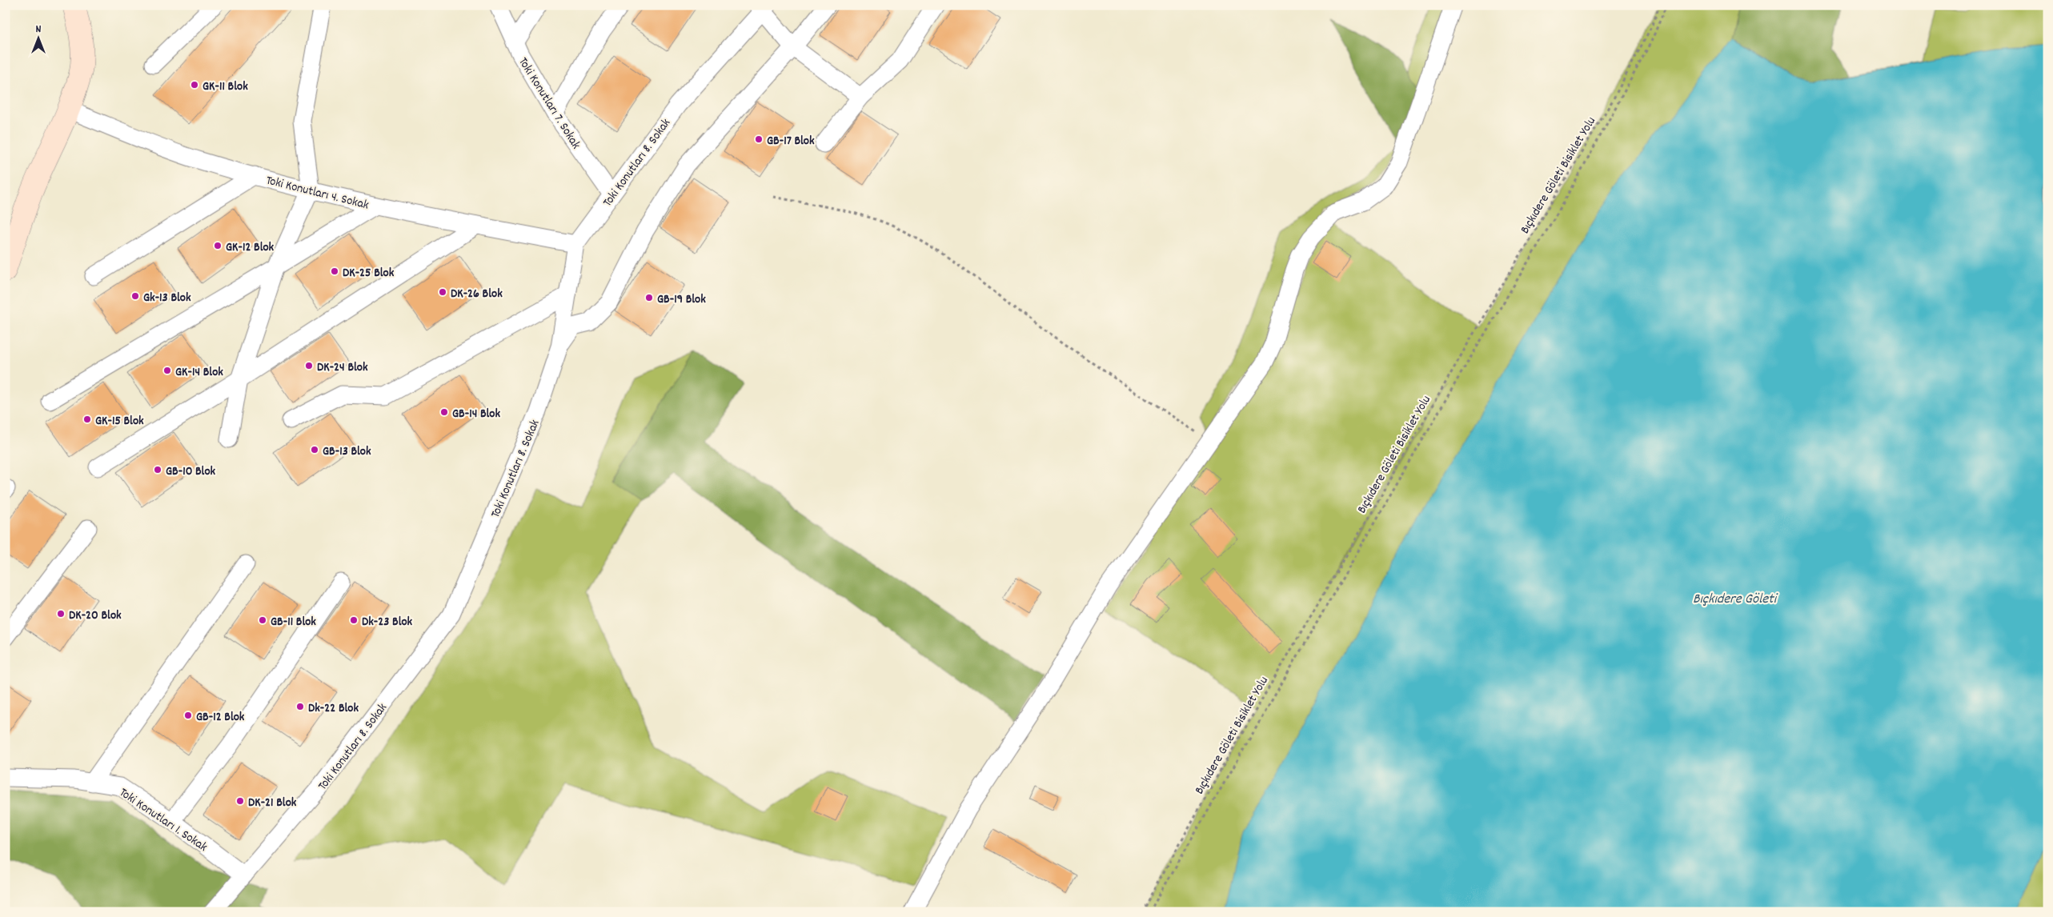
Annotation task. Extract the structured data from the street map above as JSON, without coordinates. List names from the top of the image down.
{
  "streets": {
    "street": [
      "Toki Konutları 7. Sokak",
      "Toki Konutları 8. Sokak",
      "Toki Konutları 4. Sokak",
      "Toki Konutları 1. Sokak"
    ],
    "path": ["Bıçkıdere Göleti Bisiklet Yolu"]
  },
  "crossings": [
    ["Toki Konutları 7. Sokak", "Toki Konutları 8. Sokak"],
    ["Toki Konutları 8. Sokak", "Toki Konutları 4. Sokak"],
    ["Toki Konutları 8. Sokak", "Toki Konutları 1. Sokak"]
  ],
  "water": ["Bıçkıdere Göleti"],
  "places": [
    "GK-11 Blok",
    "GB-17 Blok",
    "GK-12 Blok",
    "DK-25 Blok",
    "DK-26 Blok",
    "Gk-13 Blok",
    "GB-19 Blok",
    "DK-24 Blok",
    "GK-14 Blok",
    "GB-14 Blok",
    "GK-15 Blok",
    "GB-13 Blok",
    "GB-10 Blok",
    "DK-20 Blok",
    "GB-11 Blok",
    "Dk-23 Blok",
    "Dk-22 Blok",
    "GB-12 Blok",
    "DK-21 Blok"
  ],
  "north": "top"
}
